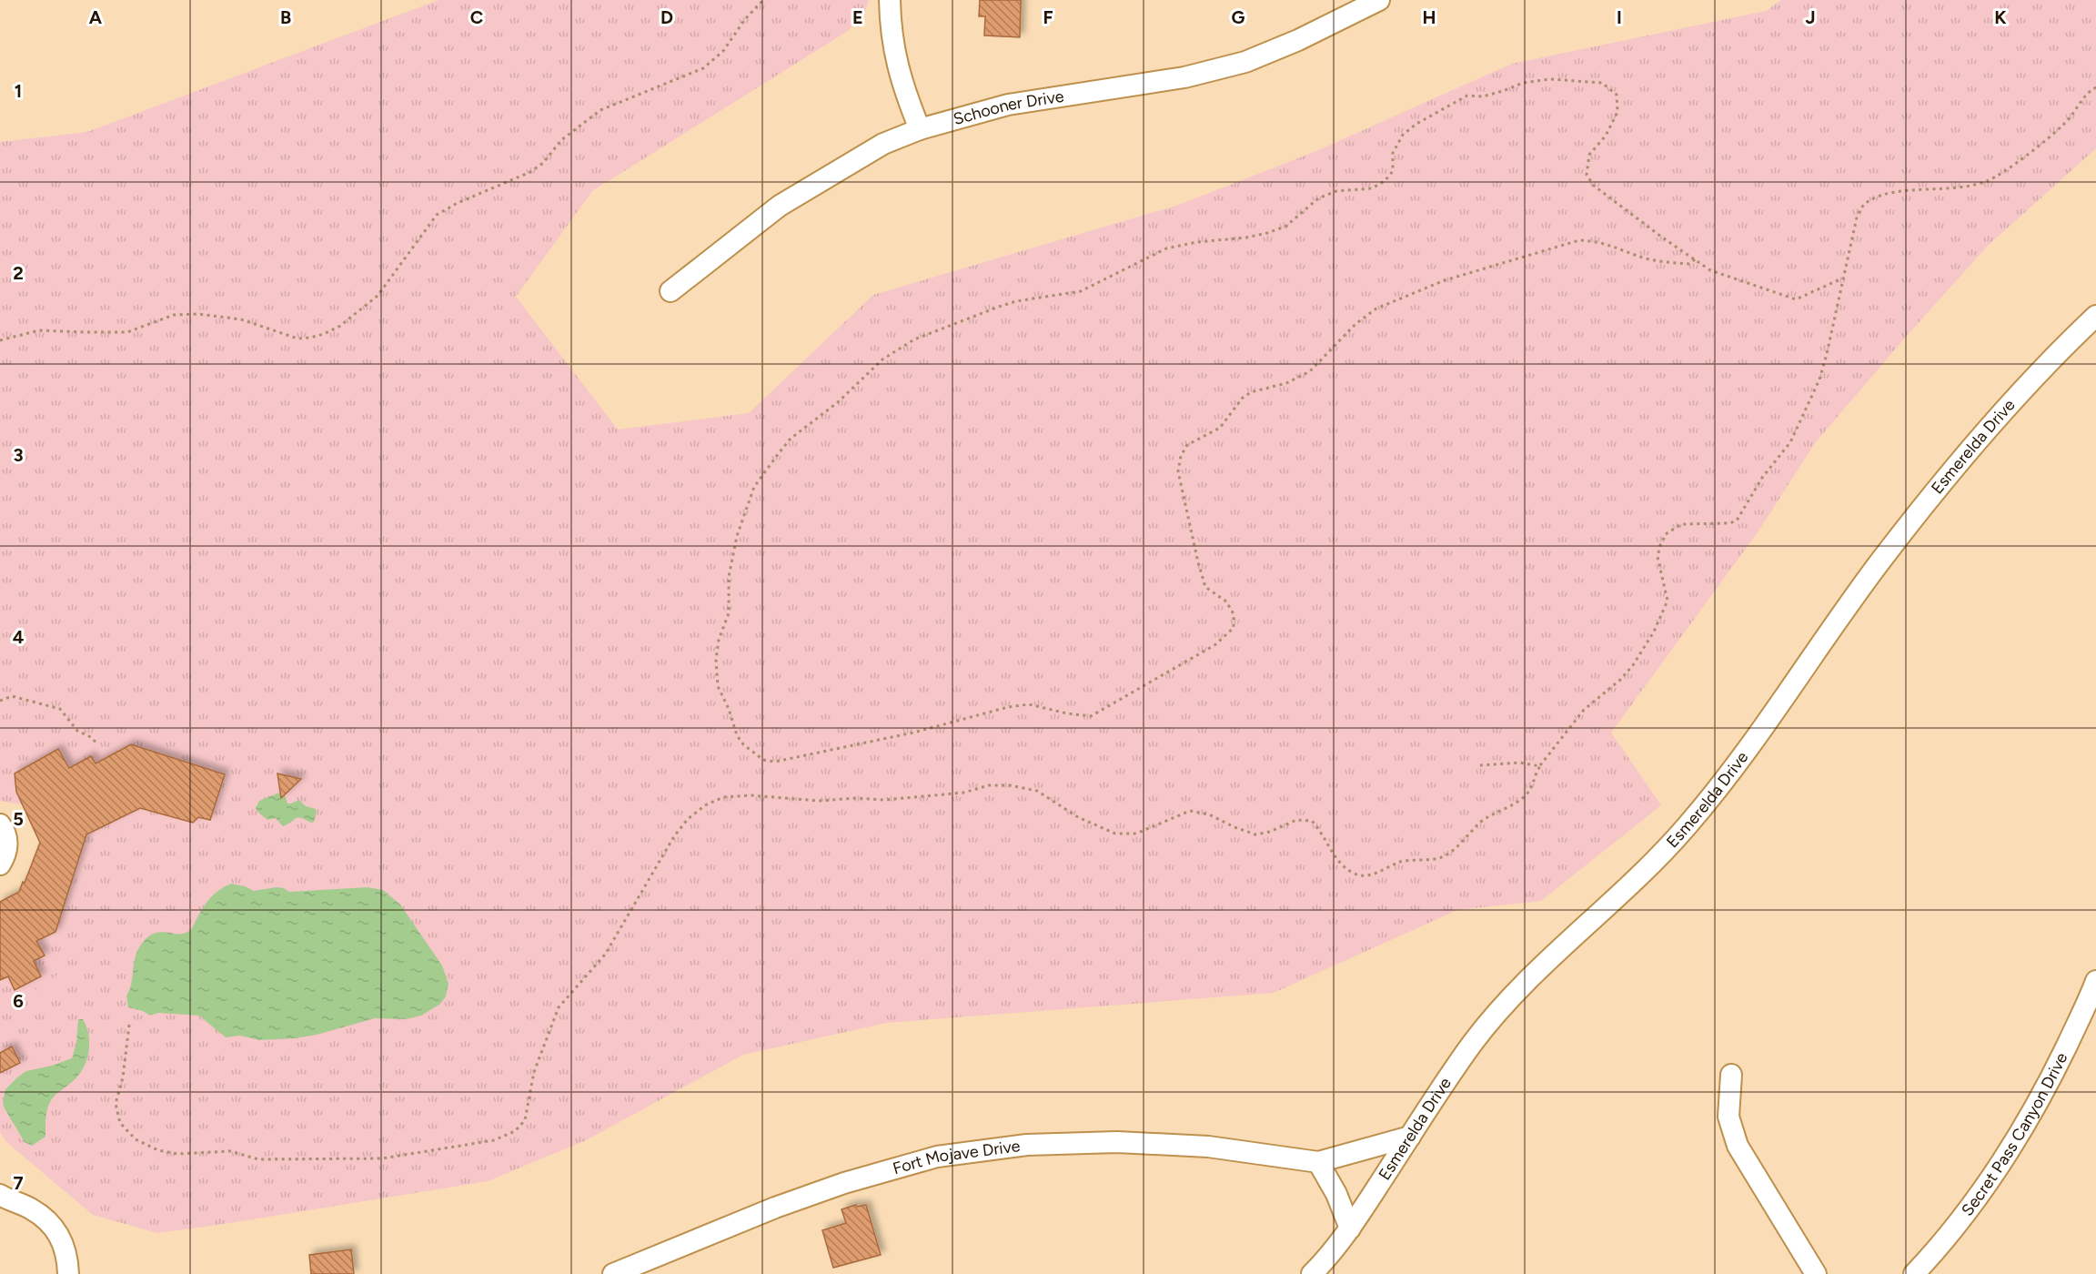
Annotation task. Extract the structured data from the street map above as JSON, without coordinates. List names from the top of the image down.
{
  "streets": {
    "street": [
      "Schooner Drive",
      "Esmerelda Drive",
      "Secret Pass Canyon Drive",
      "Fort Mojave Drive"
    ]
  },
  "grid": {
    "columns": [
      "A",
      "B",
      "C",
      "D",
      "E",
      "F",
      "G",
      "H",
      "I",
      "J",
      "K"
    ],
    "rows": [
      "1",
      "2",
      "3",
      "4",
      "5",
      "6",
      "7"
    ]
  }
}
